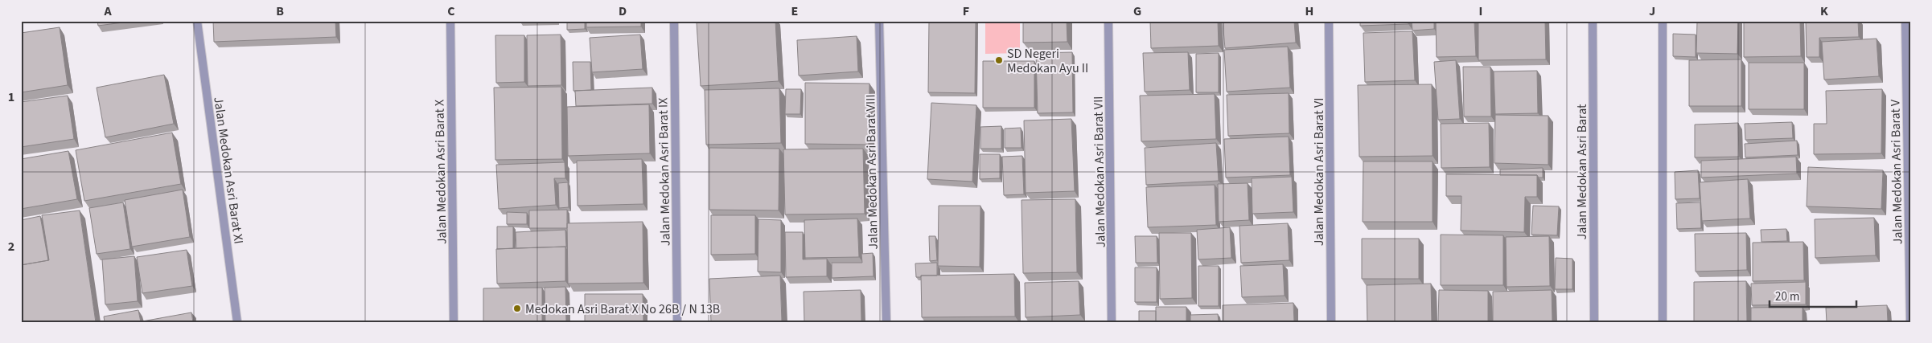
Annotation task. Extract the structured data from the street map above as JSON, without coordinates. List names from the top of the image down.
{
  "streets": {
    "street": [
      "Jalan Medokan Asri Barat XI",
      "Jalan Medokan Asri Barat X",
      "Jalan Medokan Asri Barat IX",
      "Jalan Medokan Asri Barat VIII",
      "Jalan Medokan Asri Barat VII",
      "Jalan Medokan Asri Barat VI",
      "Jalan Medokan Asri Barat",
      "Jalan Medokan Asri Barat V"
    ]
  },
  "places": ["SD Negeri Medokan Ayu II", "Medokan Asri Barat X No 26B / N 13B"],
  "scale_bar": "20 m",
  "grid": {
    "columns": [
      "A",
      "B",
      "C",
      "D",
      "E",
      "F",
      "G",
      "H",
      "I",
      "J",
      "K"
    ],
    "rows": ["1", "2"]
  }
}
